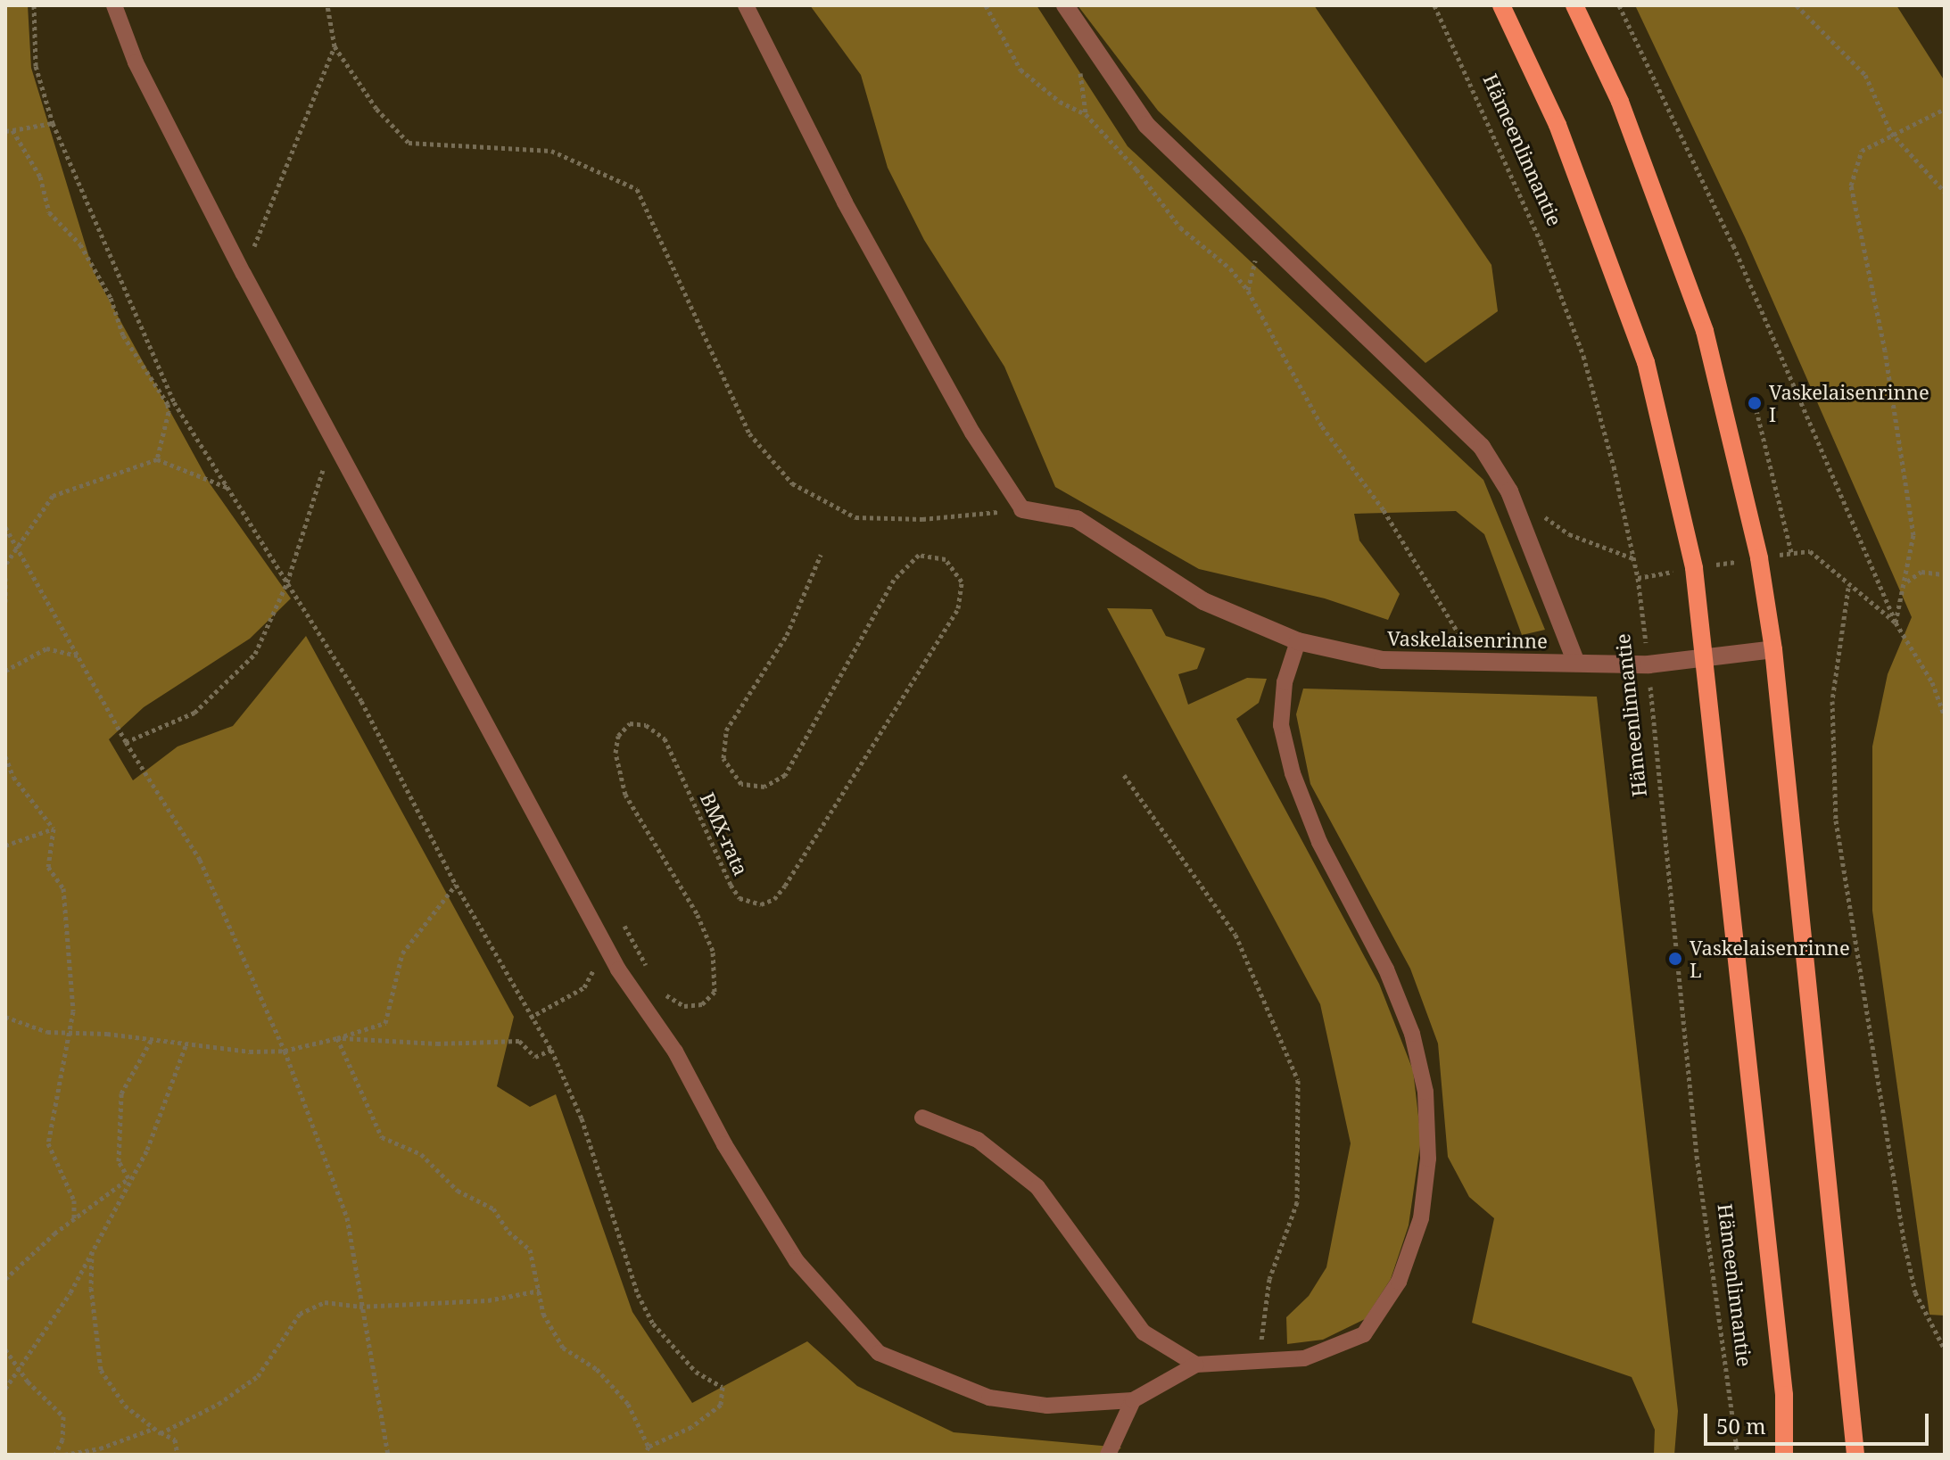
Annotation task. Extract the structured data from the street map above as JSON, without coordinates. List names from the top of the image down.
{
  "streets": {
    "main road": ["Hämeenlinnantie"],
    "street": ["Vaskelaisenrinne"],
    "path": ["BMX-rata"]
  },
  "crossings": [
    ["Hämeenlinnantie", "Vaskelaisenrinne"]
  ],
  "places": ["Vaskelaisenrinne I", "Vaskelaisenrinne L"],
  "scale_bar": "50 m"
}
